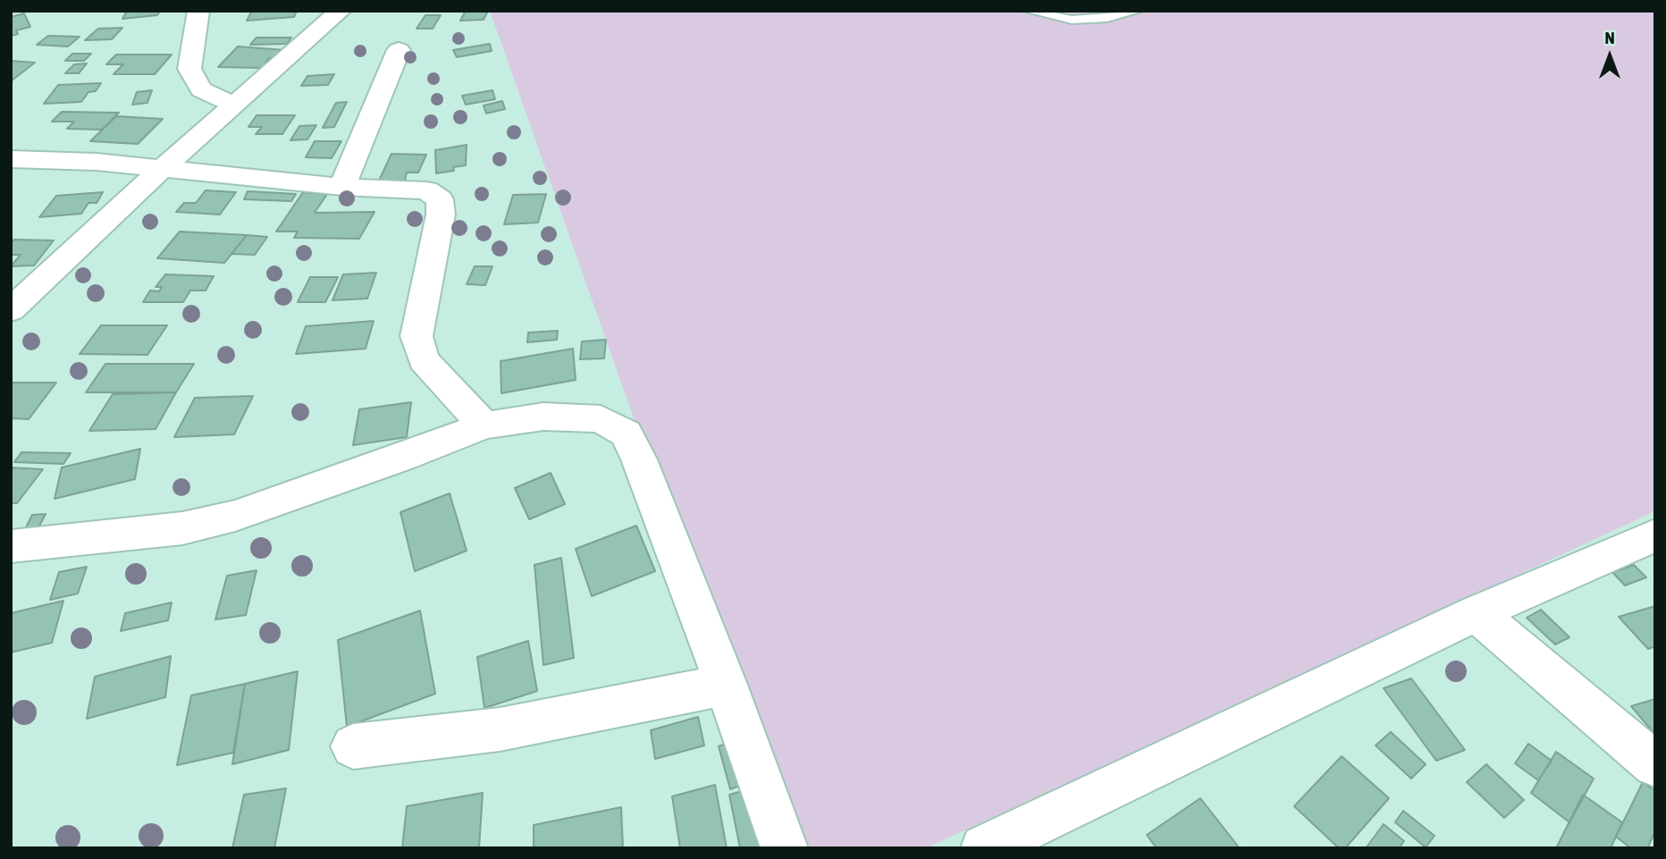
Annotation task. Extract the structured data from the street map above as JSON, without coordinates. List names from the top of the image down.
{
  "north": "top"
}
